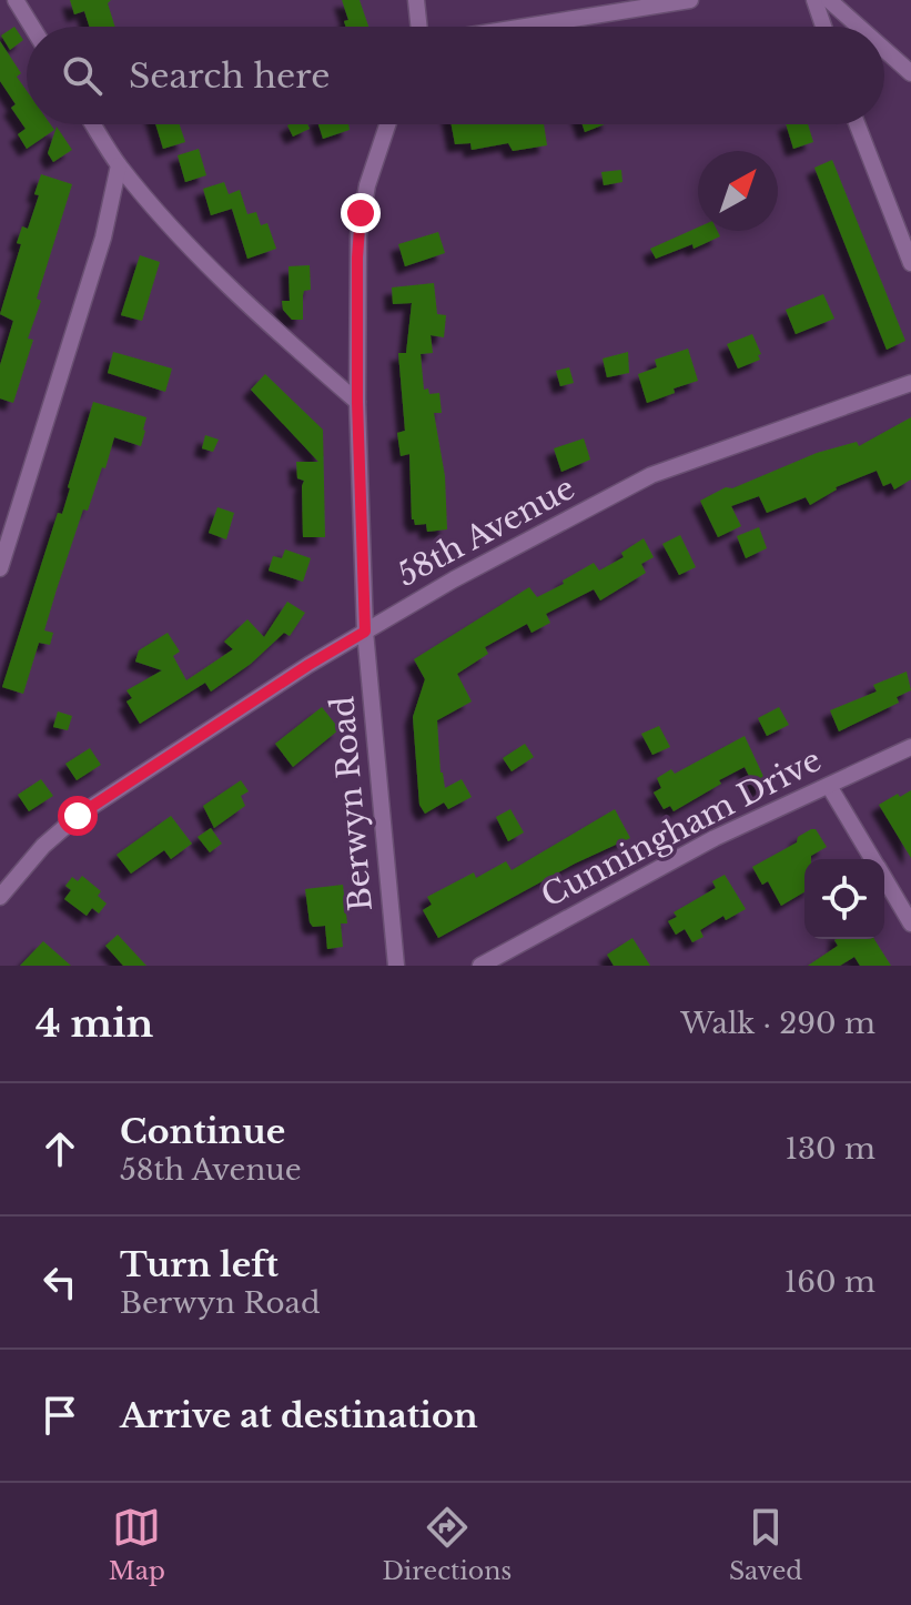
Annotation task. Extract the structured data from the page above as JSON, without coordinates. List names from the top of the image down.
{
  "streets": {
    "street": ["58th Avenue", "Berwyn Road", "Cunningham Drive"]
  },
  "crossings": [
    ["58th Avenue", "Berwyn Road"]
  ],
  "north": "top right",
  "page": {
    "search": "Search here",
    "heading": ["4 min", "Walk · 290 m"],
    "list": [
      ["Continue", "58th Avenue", "130 m"],
      ["Turn left", "Berwyn Road", "160 m"],
      "Arrive at destination"
    ],
    "nav": ["Map", "Directions", "Saved"]
  }
}
